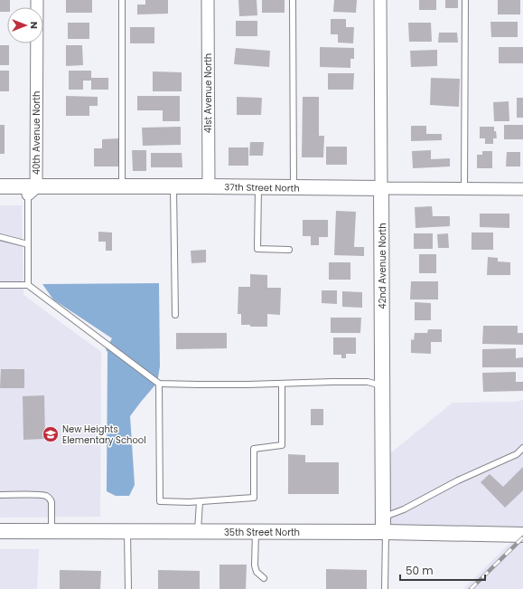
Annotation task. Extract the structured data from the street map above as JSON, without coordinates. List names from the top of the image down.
{
  "streets": {
    "street": [
      "41st Avenue North",
      "40th Avenue North",
      "37th Street North",
      "42nd Avenue North",
      "35th Street North"
    ]
  },
  "crossings": [
    ["41st Avenue North", "37th Street North"],
    ["40th Avenue North", "37th Street North"],
    ["37th Street North", "42nd Avenue North"],
    ["42nd Avenue North", "35th Street North"]
  ],
  "places": {
    "school or university": ["New Heights Elementary School"]
  },
  "scale_bar": "50 m",
  "north": "right"
}
